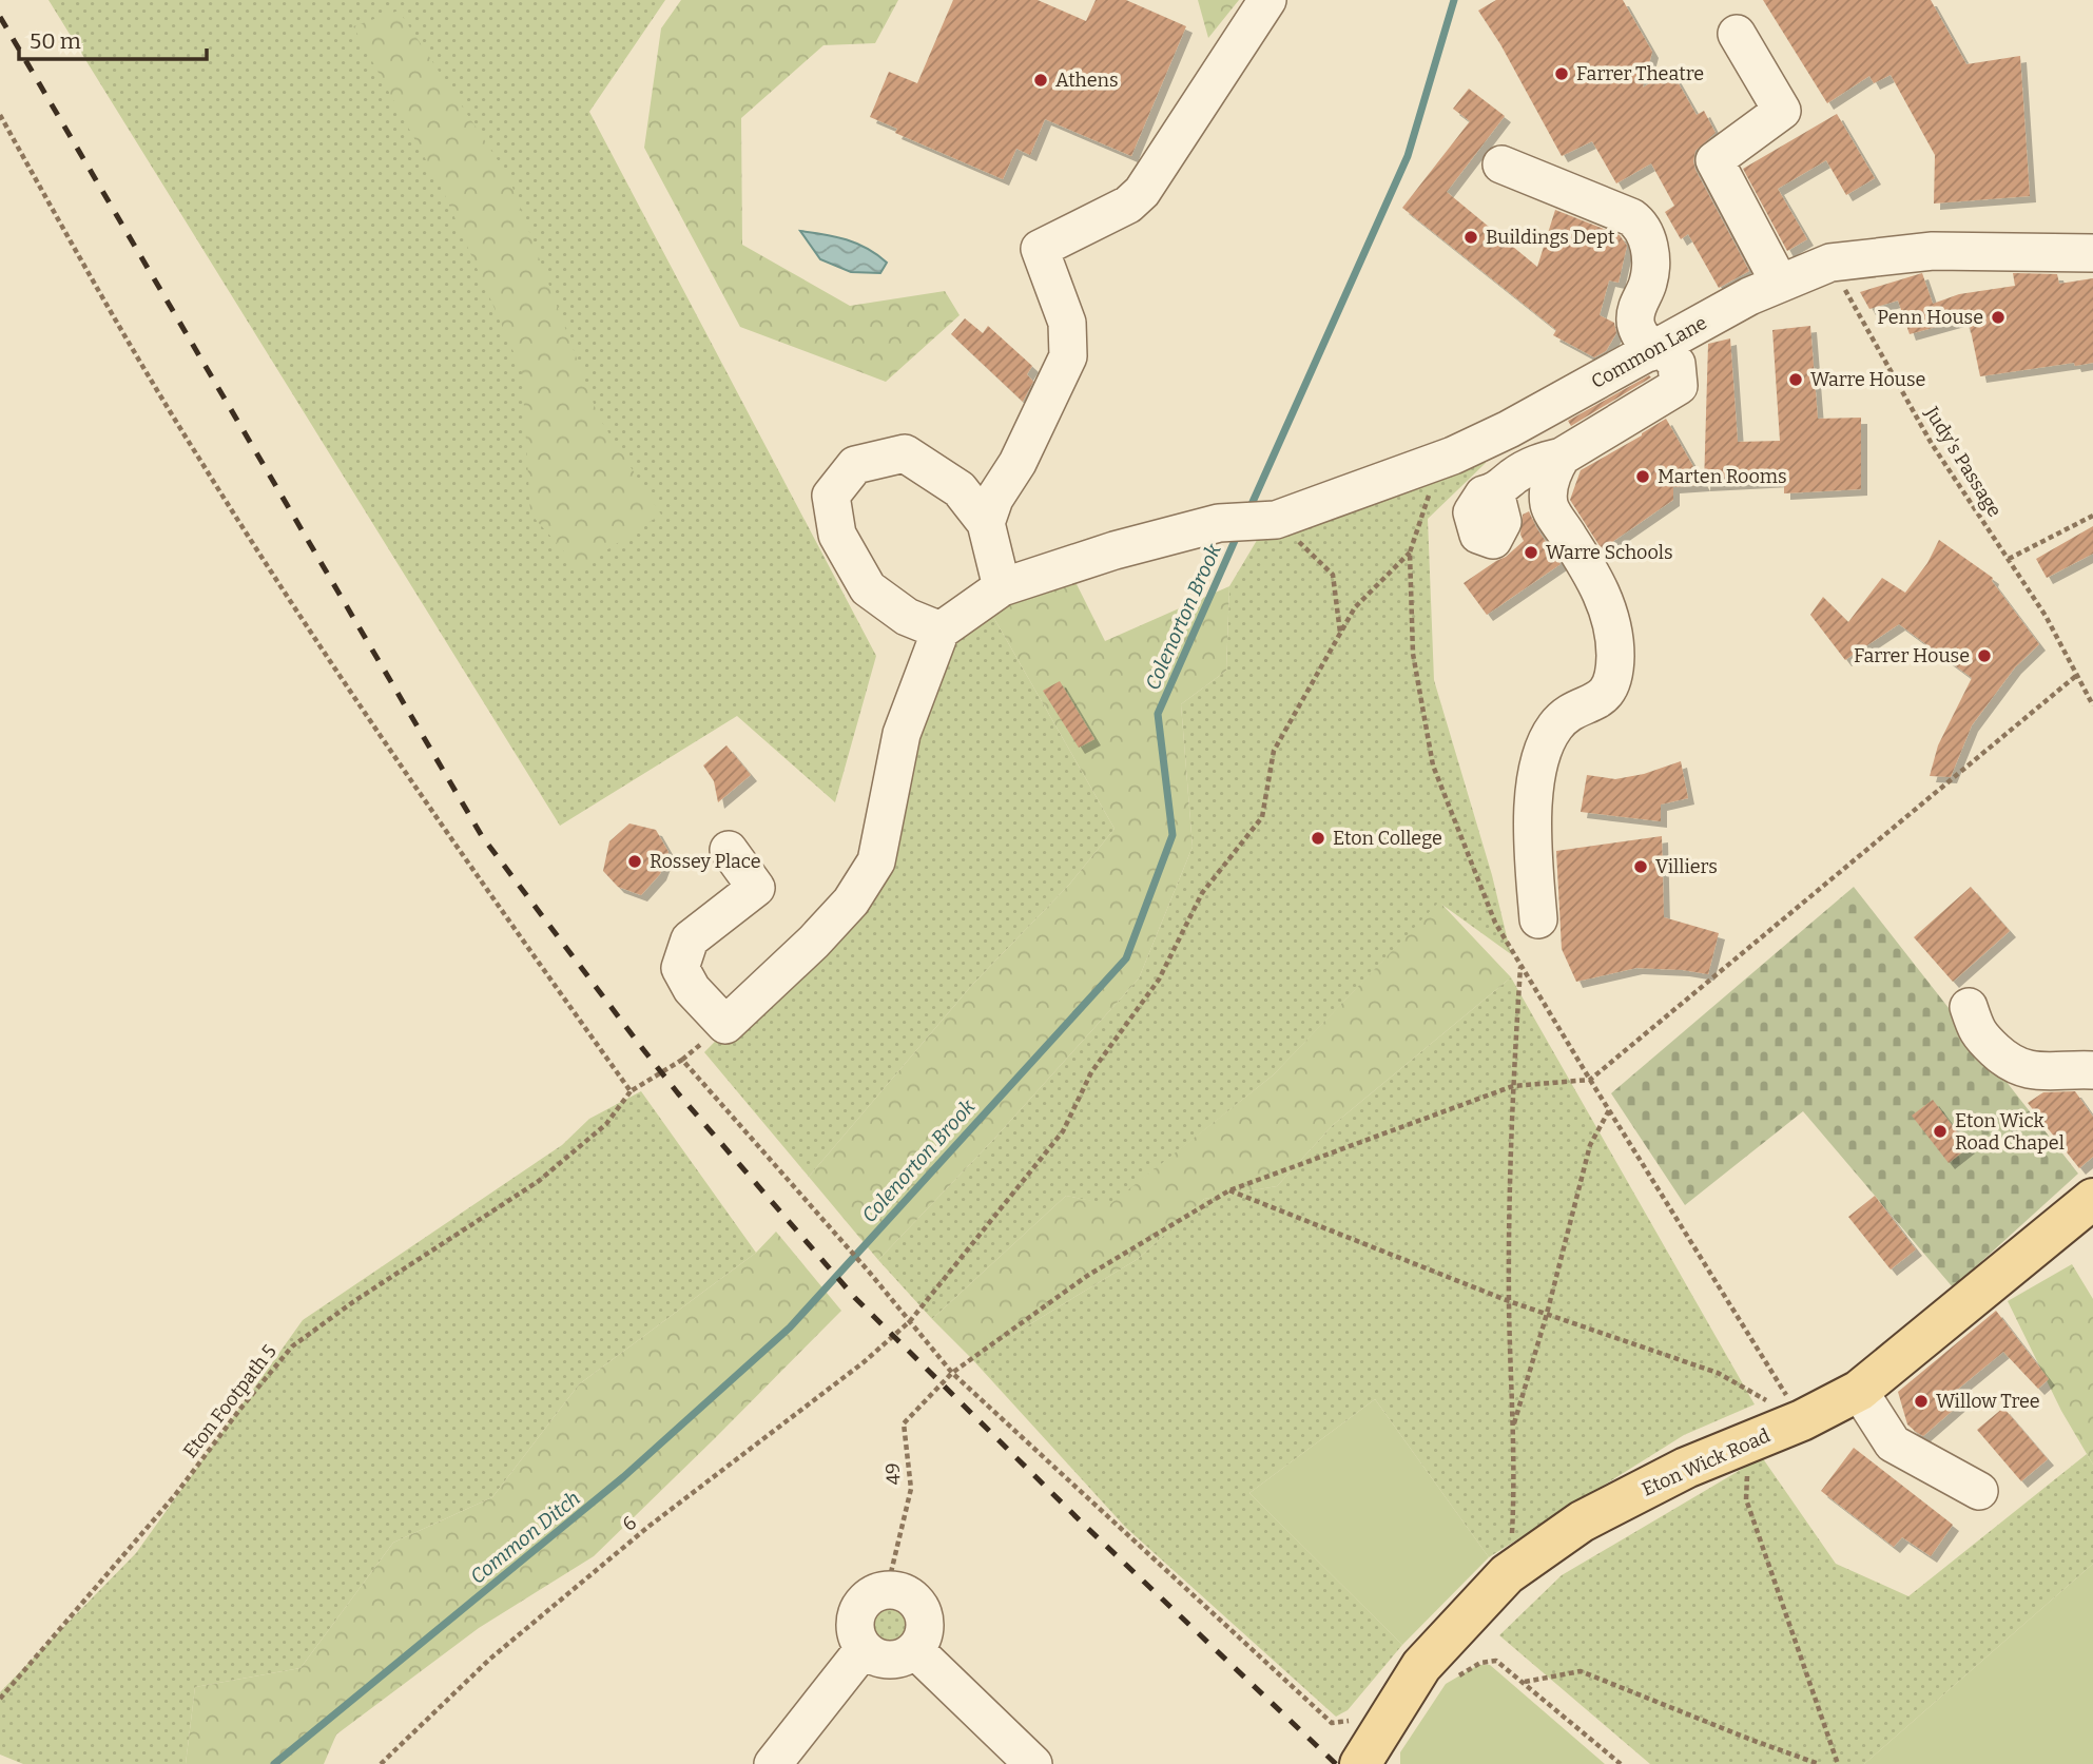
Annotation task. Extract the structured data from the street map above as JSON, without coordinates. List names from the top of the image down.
{
  "streets": {
    "main road": ["Eton Wick Road"],
    "street": ["Common Lane"],
    "path": [
      "Judy's Passage",
      "Eton Footpath 5",
      "49",
      "6"
    ]
  },
  "crossings": [
    ["Common Lane", "Judy's Passage"]
  ],
  "water": ["Colenorton Brook", "Common Ditch"],
  "places": [
    "Farrer Theatre",
    "Athens",
    "Buildings Dept",
    "Penn House",
    "Warre House",
    "Marten Rooms",
    "Warre Schools",
    "Farrer House",
    "Eton College",
    "Rossey Place",
    "Villiers",
    "Eton Wick Road Chapel",
    "Willow Tree"
  ],
  "scale_bar": "50 m"
}
